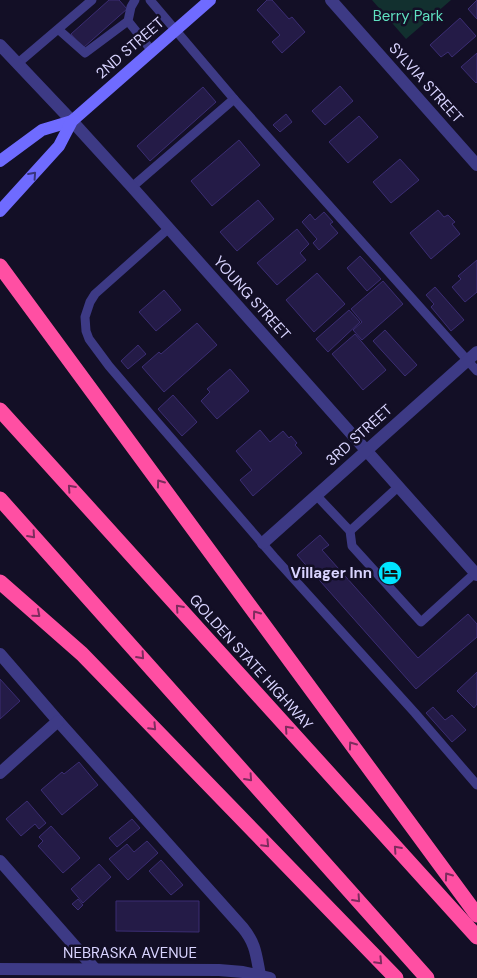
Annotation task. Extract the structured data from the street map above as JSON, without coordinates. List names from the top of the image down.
{
  "streets": {
    "highway": ["GOLDEN STATE HIGHWAY"],
    "main road": ["2ND STREET"],
    "street": [
      "SYLVIA STREET",
      "YOUNG STREET",
      "3RD STREET",
      "NEBRASKA AVENUE"
    ]
  },
  "crossings": [
    ["2ND STREET", "YOUNG STREET"],
    ["YOUNG STREET", "3RD STREET"]
  ],
  "parks": ["Berry Park"],
  "places": {
    "hotel": ["Villager Inn"]
  }
}
